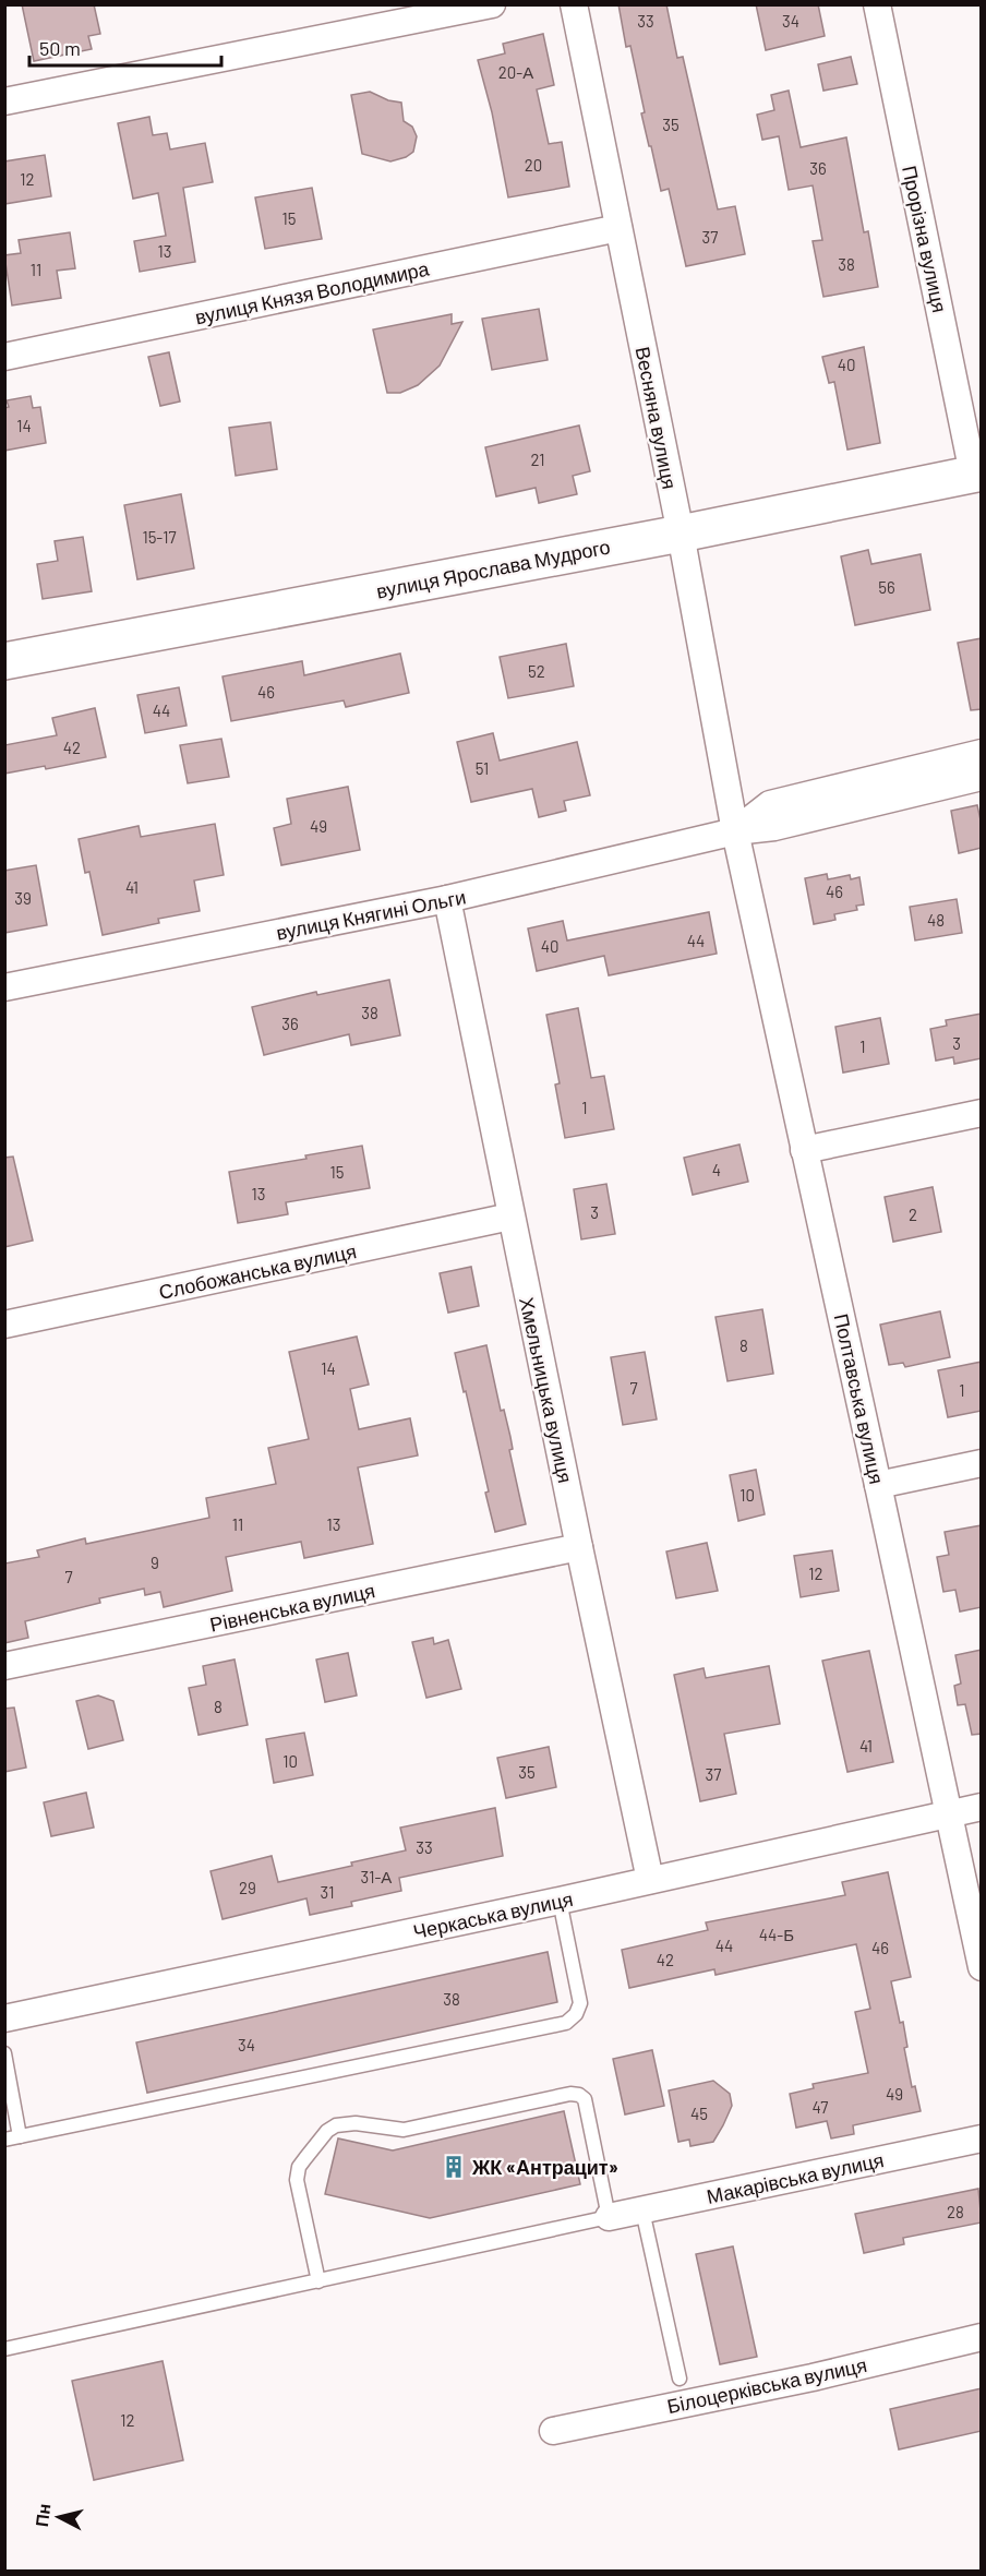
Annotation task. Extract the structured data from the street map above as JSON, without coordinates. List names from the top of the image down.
{
  "streets": {
    "main road": ["вулиця Ярослава Мудрого"],
    "street": [
      "Прорізна вулиця",
      "вулиця Князя Володимира",
      "Весняна вулиця",
      "вулиця Княгині Ольги",
      "Слобожанська вулиця",
      "Хмельницька вулиця",
      "Полтавська вулиця",
      "Рівненська вулиця",
      "Черкаська вулиця",
      "Макарівська вулиця",
      "Білоцерківська вулиця"
    ]
  },
  "crossings": [
    ["Прорізна вулиця", "вулиця Ярослава Мудрого"],
    ["вулиця Князя Володимира", "Весняна вулиця"],
    ["Весняна вулиця", "вулиця Ярослава Мудрого"],
    ["Весняна вулиця", "вулиця Княгині Ольги"],
    ["Весняна вулиця", "Полтавська вулиця"],
    ["вулиця Княгині Ольги", "Хмельницька вулиця"],
    ["вулиця Княгині Ольги", "Полтавська вулиця"],
    ["Слобожанська вулиця", "Хмельницька вулиця"],
    ["Хмельницька вулиця", "Рівненська вулиця"],
    ["Хмельницька вулиця", "Черкаська вулиця"],
    ["Полтавська вулиця", "Черкаська вулиця"]
  ],
  "places": {
    "building": ["ЖК «Антрацит»"]
  },
  "house_numbers": [
    "33",
    "34",
    "20-А",
    "35",
    "20",
    "36",
    "12",
    "15",
    "37",
    "13",
    "38",
    "11",
    "40",
    "14",
    "21",
    "15-17",
    "56",
    "52",
    "46",
    "44",
    "42",
    "51",
    "49",
    "41",
    "46",
    "39",
    "48",
    "44",
    "40",
    "38",
    "36",
    "3",
    "1",
    "1",
    "4",
    "15",
    "13",
    "3",
    "2",
    "8",
    "14",
    "7",
    "1",
    "10",
    "11",
    "13",
    "9",
    "12",
    "7",
    "8",
    "41",
    "10",
    "35",
    "37",
    "33",
    "31-А",
    "29",
    "31",
    "44-Б",
    "44",
    "46",
    "42",
    "38",
    "34",
    "49",
    "47",
    "45",
    "28",
    "12"
  ],
  "scale_bar": "50 m",
  "north": "left"
}
